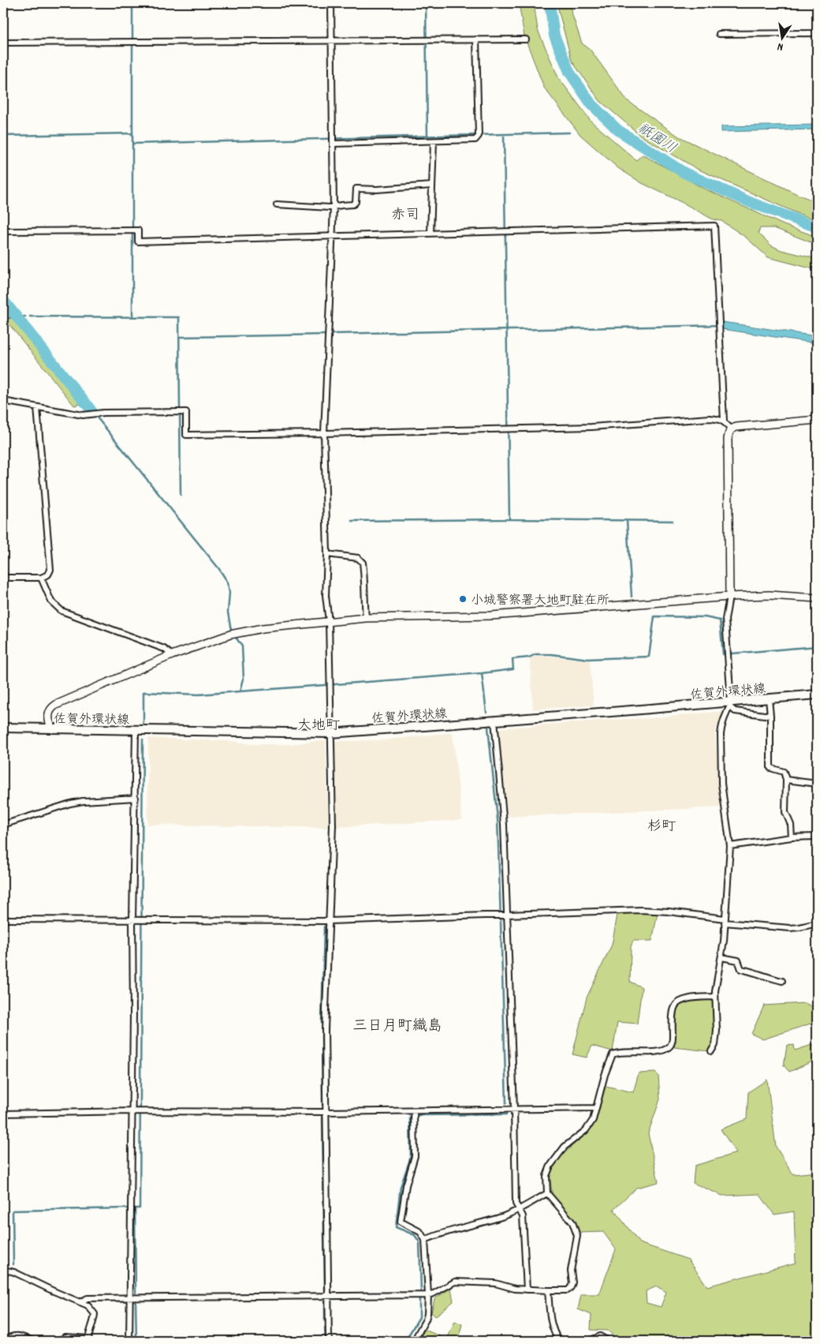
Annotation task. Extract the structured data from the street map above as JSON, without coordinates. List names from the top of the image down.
{
  "streets": {
    "main road": ["佐賀外環状線"]
  },
  "districts": [
    "赤司",
    "大地町",
    "杉町",
    "三日月町織島"
  ],
  "water": ["祇園川"],
  "places": ["小城警察署大地町駐在所"],
  "north": "bottom"
}
